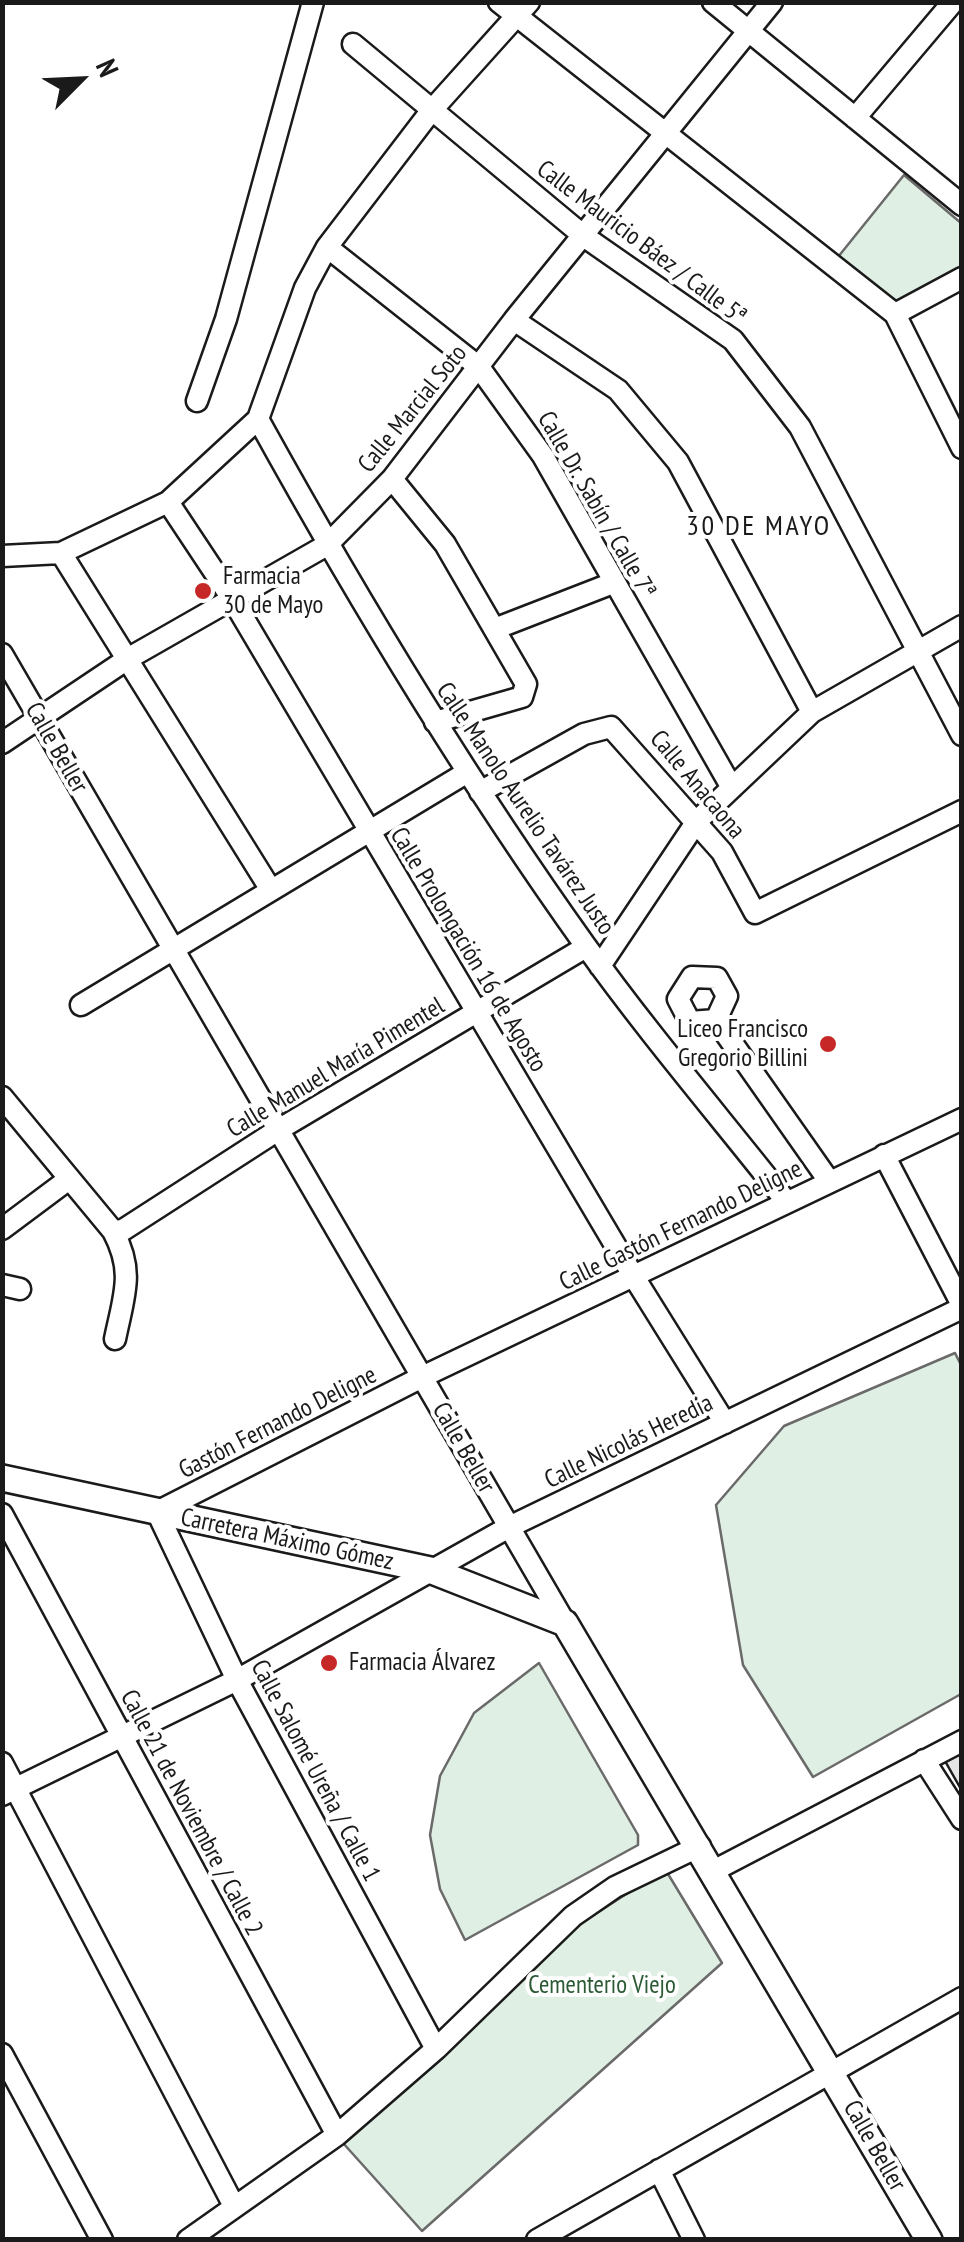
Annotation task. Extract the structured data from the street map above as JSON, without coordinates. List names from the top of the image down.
{
  "streets": {
    "main road": ["Calle Beller", "Carretera Máximo Gómez"],
    "street": [
      "Calle Mauricio Báez / Calle 5ª",
      "Calle Marcial Soto",
      "Calle Dr. Sabín / Calle 7ª",
      "Calle Anacaona",
      "Calle Manolo Aurelio Tavárez Justo",
      "Calle Prolongación 16 de Agosto",
      "Calle Manuel María Pimentel",
      "Calle Gastón Fernando Deligne",
      "Gastón Fernando Deligne",
      "Calle Nicolás Heredia",
      "Calle Salomé Ureña / Calle 1",
      "Calle 21 de Noviembre / Calle 2"
    ]
  },
  "crossings": [
    ["Calle Mauricio Báez / Calle 5ª", "Calle Marcial Soto"],
    ["Calle Marcial Soto", "Calle Dr. Sabín / Calle 7ª"],
    ["Calle Marcial Soto", "Calle Beller"],
    ["Calle Marcial Soto", "Calle Manolo Aurelio Tavárez Justo"],
    ["Calle Marcial Soto", "Calle Prolongación 16 de Agosto"],
    ["Calle Beller", "Calle Manuel María Pimentel"],
    ["Calle Beller", "Calle Gastón Fernando Deligne"],
    ["Calle Beller", "Gastón Fernando Deligne"],
    ["Calle Beller", "Calle Nicolás Heredia"],
    ["Calle Beller", "Carretera Máximo Gómez"],
    ["Calle Anacaona", "Calle Manolo Aurelio Tavárez Justo"],
    ["Calle Manolo Aurelio Tavárez Justo", "Calle Manuel María Pimentel"],
    ["Calle Manolo Aurelio Tavárez Justo", "Calle Gastón Fernando Deligne"],
    ["Calle Prolongación 16 de Agosto", "Calle Manuel María Pimentel"],
    ["Calle Prolongación 16 de Agosto", "Calle Gastón Fernando Deligne"],
    ["Calle Prolongación 16 de Agosto", "Calle Nicolás Heredia"],
    ["Calle Gastón Fernando Deligne", "Gastón Fernando Deligne"],
    ["Gastón Fernando Deligne", "Carretera Máximo Gómez"],
    ["Gastón Fernando Deligne", "Calle Salomé Ureña / Calle 1"],
    ["Calle Nicolás Heredia", "Carretera Máximo Gómez"],
    ["Calle Nicolás Heredia", "Calle Salomé Ureña / Calle 1"],
    ["Calle Nicolás Heredia", "Calle 21 de Noviembre / Calle 2"],
    ["Carretera Máximo Gómez", "Calle Salomé Ureña / Calle 1"]
  ],
  "districts": ["30 DE MAYO"],
  "parks": ["Cementerio Viejo"],
  "places": ["Farmacia 30 de Mayo", "Liceo Francisco Gregorio Billini", "Farmacia Álvarez"],
  "north": "top right"
}
